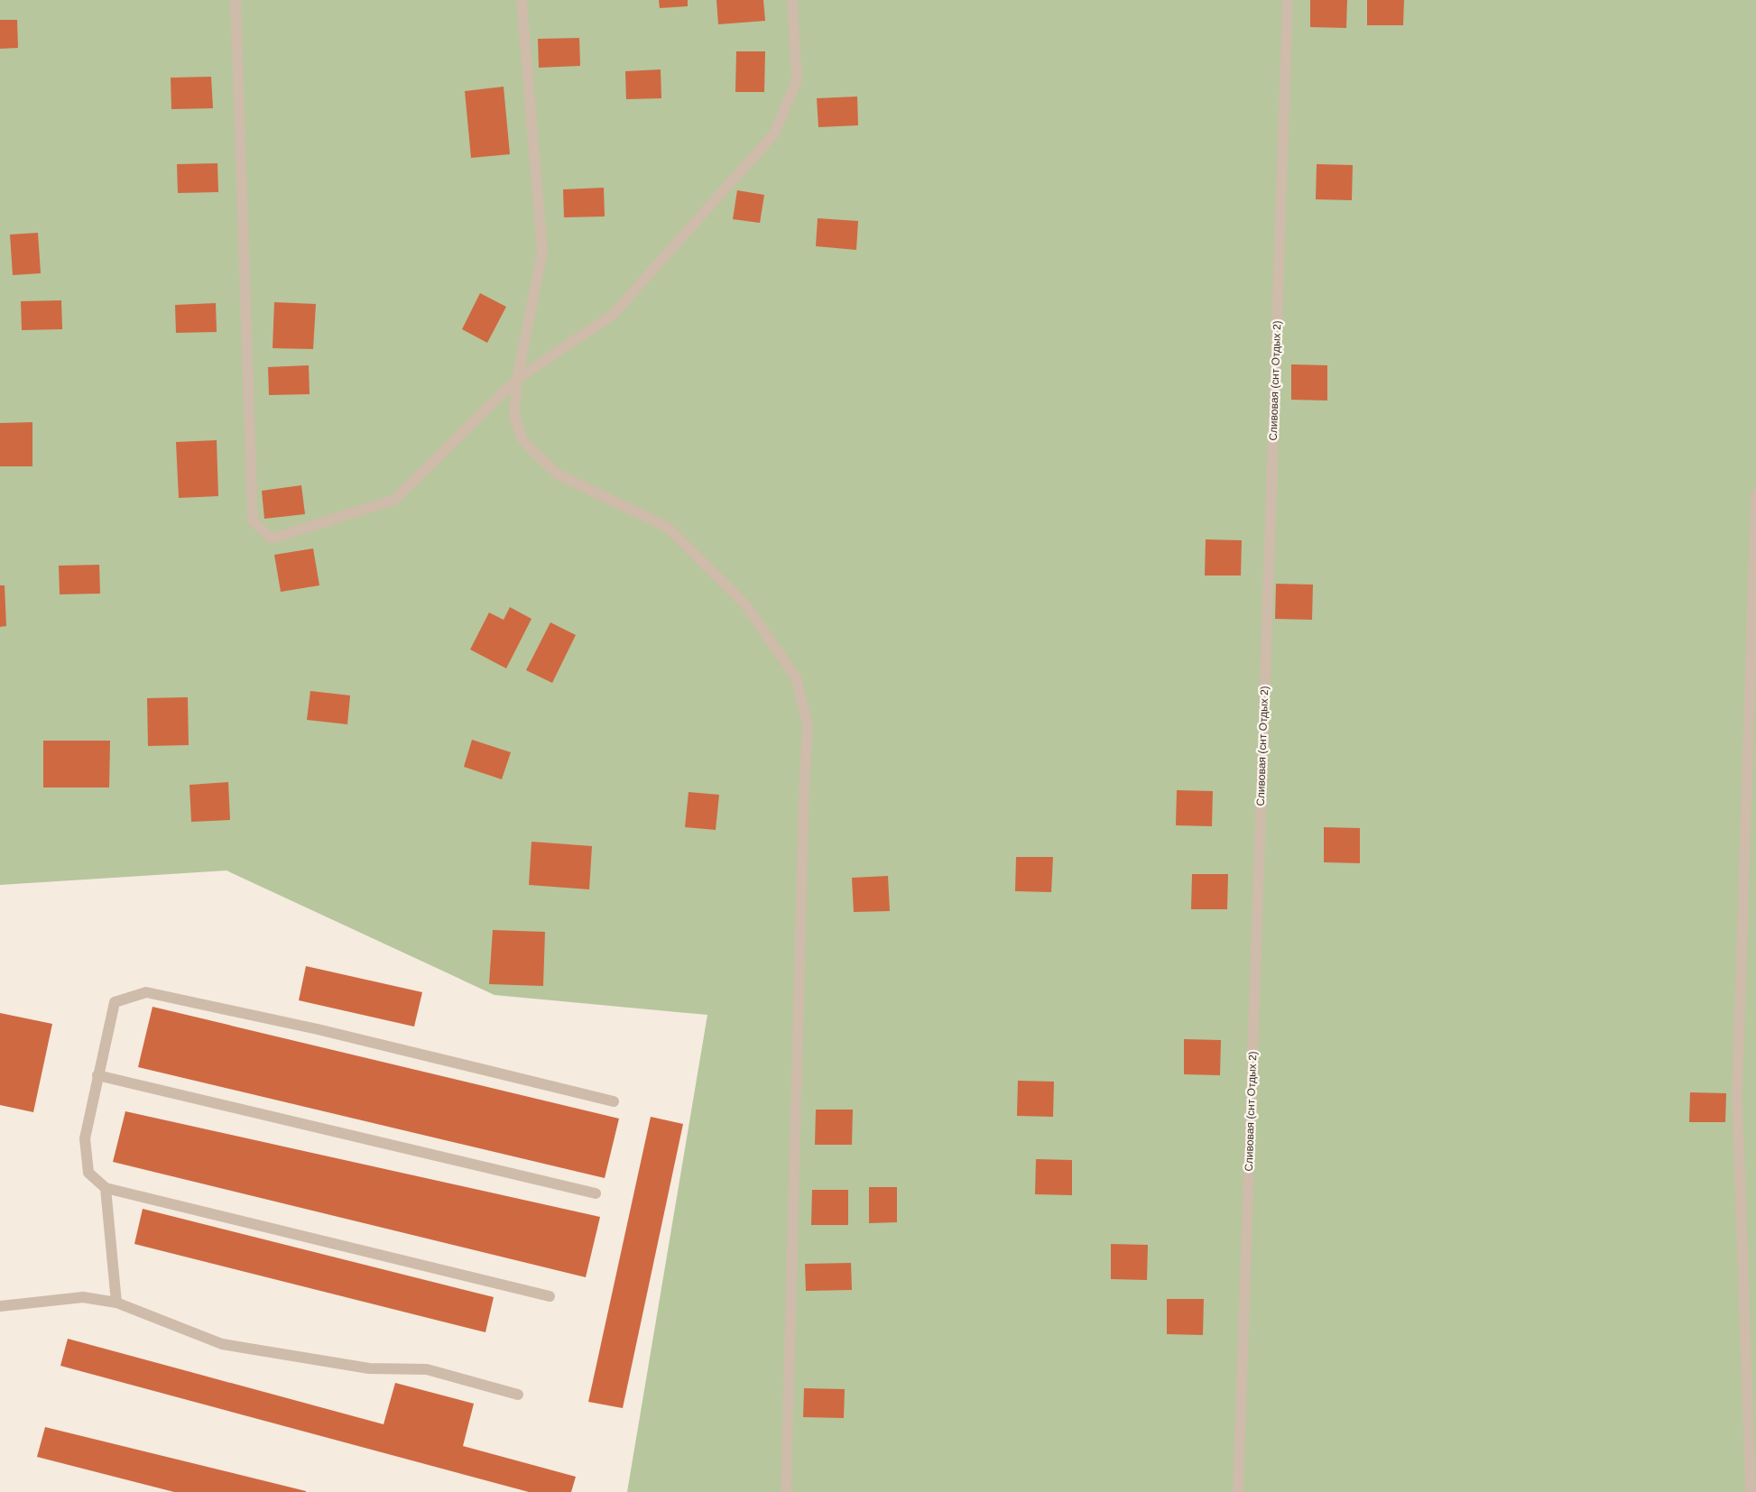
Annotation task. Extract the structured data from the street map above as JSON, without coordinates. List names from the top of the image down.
{
  "streets": {
    "lane": ["Сливовая (снт Отдых 2)"]
  }
}
